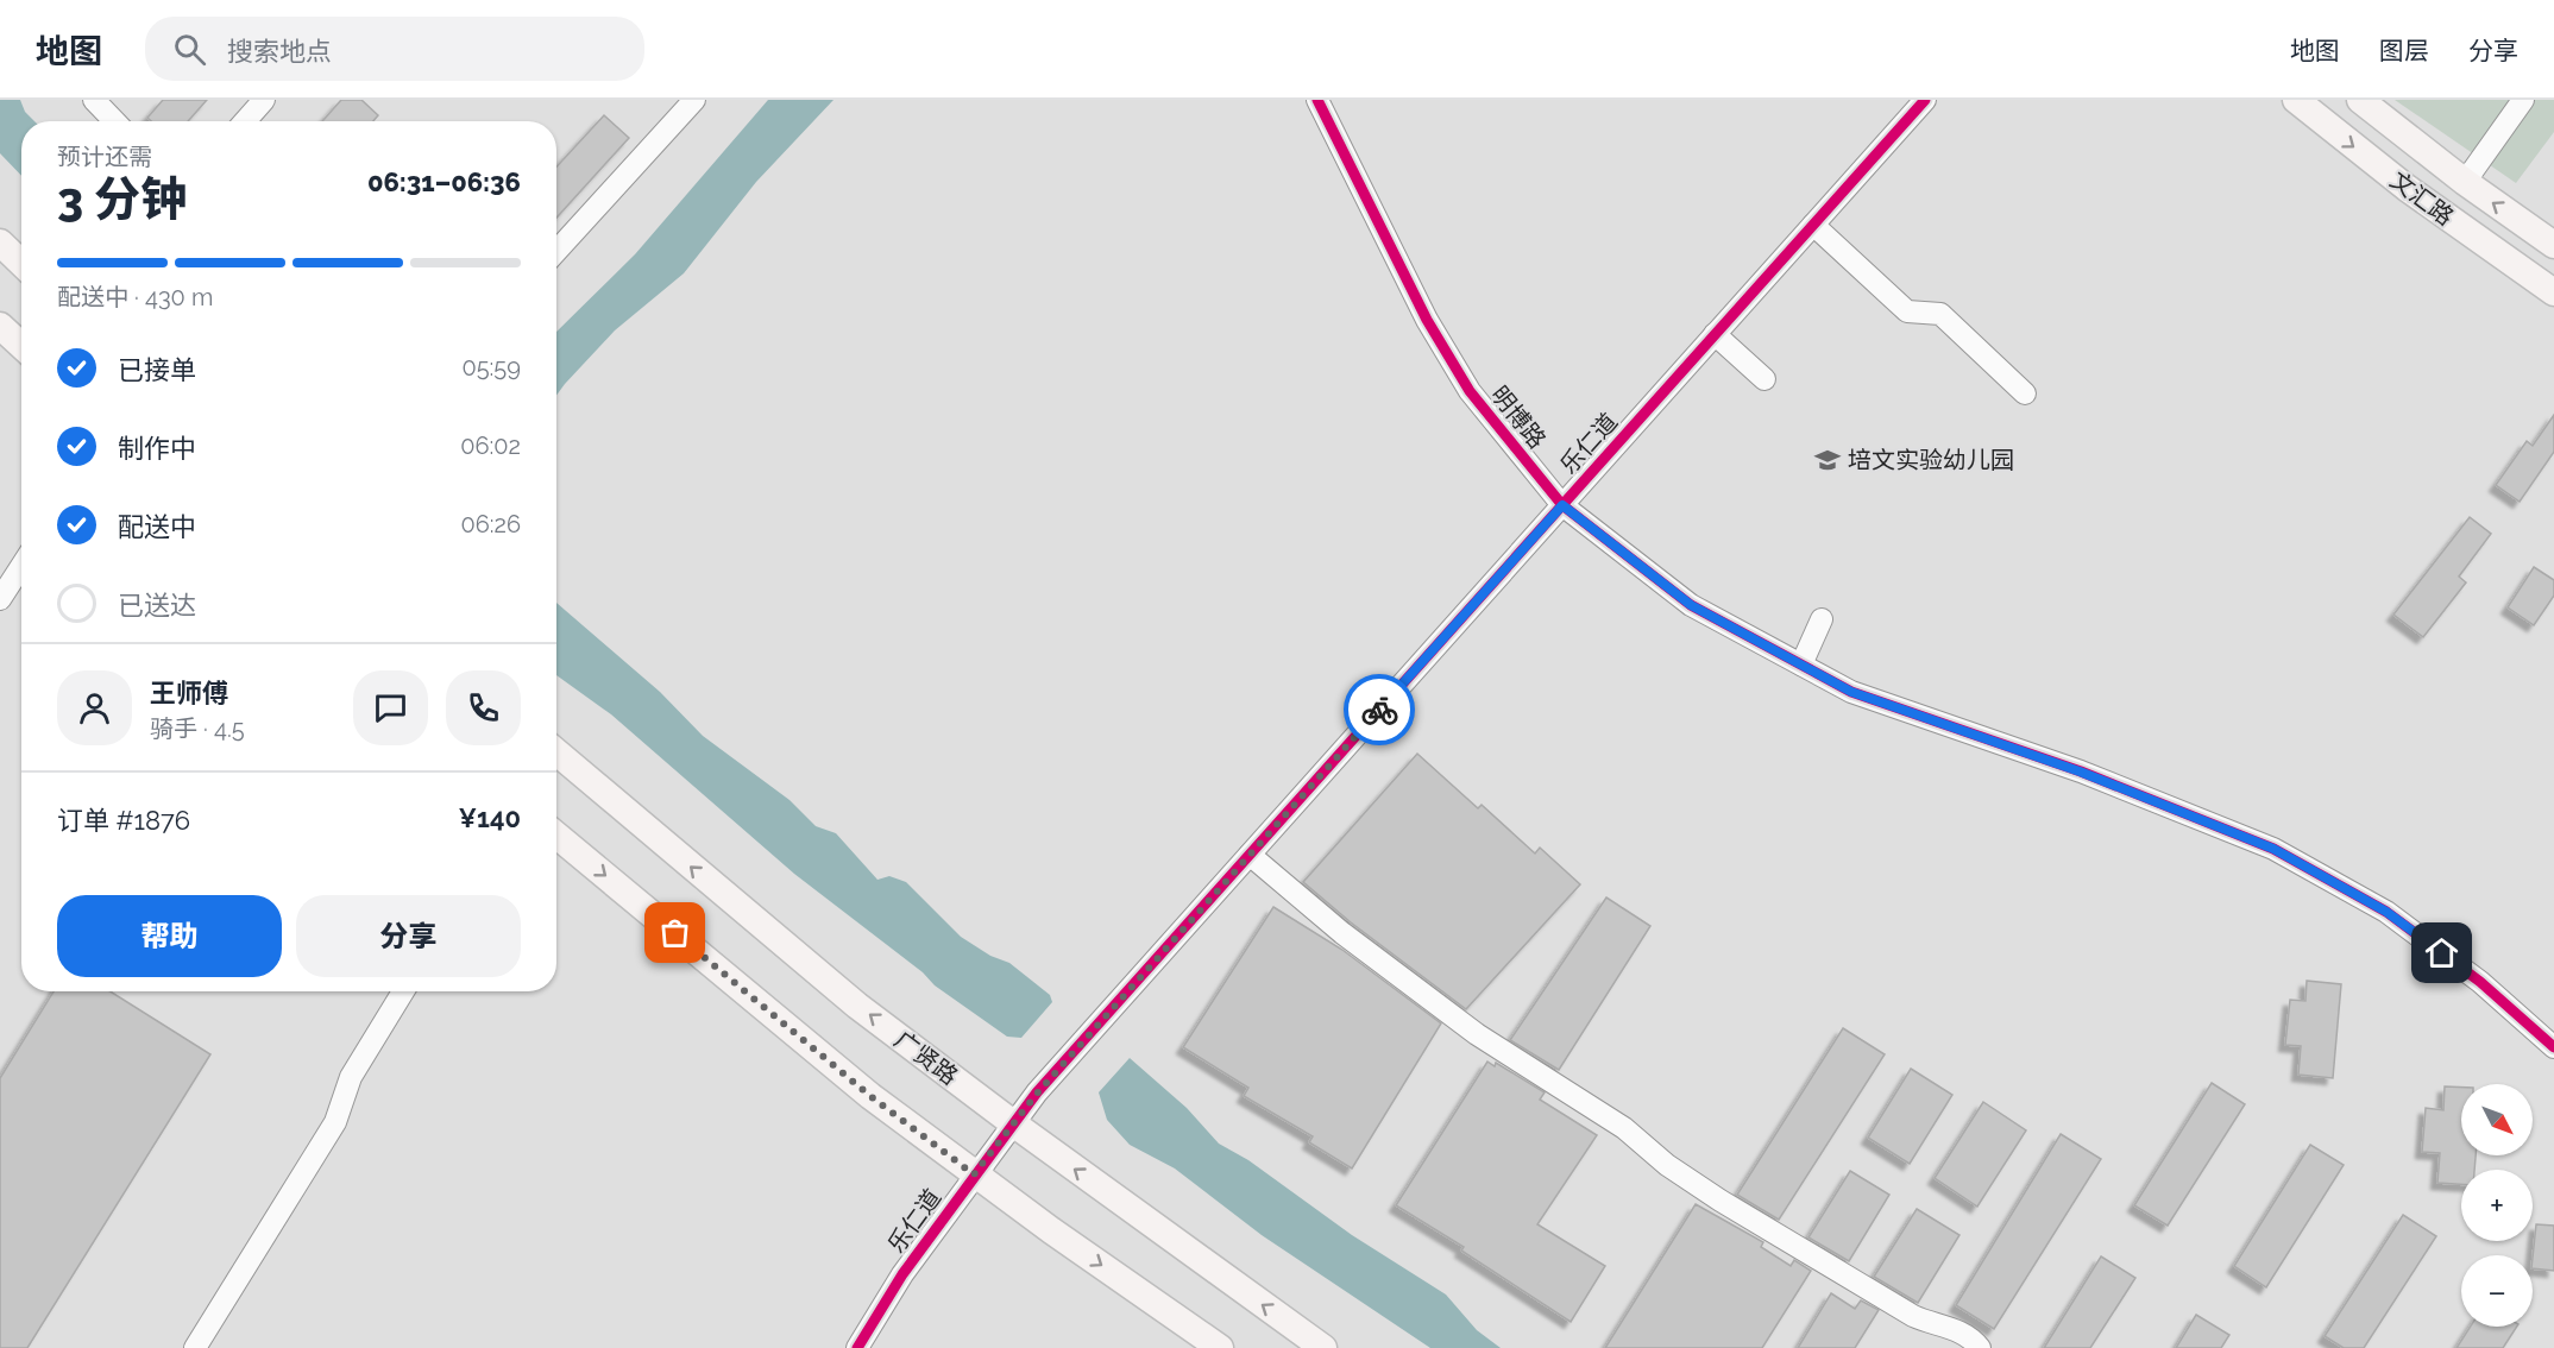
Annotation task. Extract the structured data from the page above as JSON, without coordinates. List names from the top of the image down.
{
  "streets": {
    "main road": ["文汇路", "广贤路"],
    "street": ["明博路", "乐仁道"]
  },
  "crossings": [
    ["明博路", "乐仁道"],
    ["乐仁道", "广贤路"]
  ],
  "places": {
    "school or university": ["培文实验幼儿园"]
  },
  "north": "bottom right",
  "page": {
    "header": "地图",
    "search": "搜索地点",
    "nav": ["地图", "图层", "分享"],
    "heading": ["3 分钟", "预计还需", "06:31–06:36"],
    "panel": [
      "王师傅",
      "骑手 · 4.5",
      "订单 #1876",
      "¥140"
    ],
    "bar": "配送中 · 430 m",
    "list": [
      ["已接单", "05:59"],
      ["制作中", "06:02"],
      ["配送中", "06:26"],
      "已送达"
    ],
    "buttons": ["帮助", "分享"],
    "map_buttons": ["+", "−"]
  }
}
